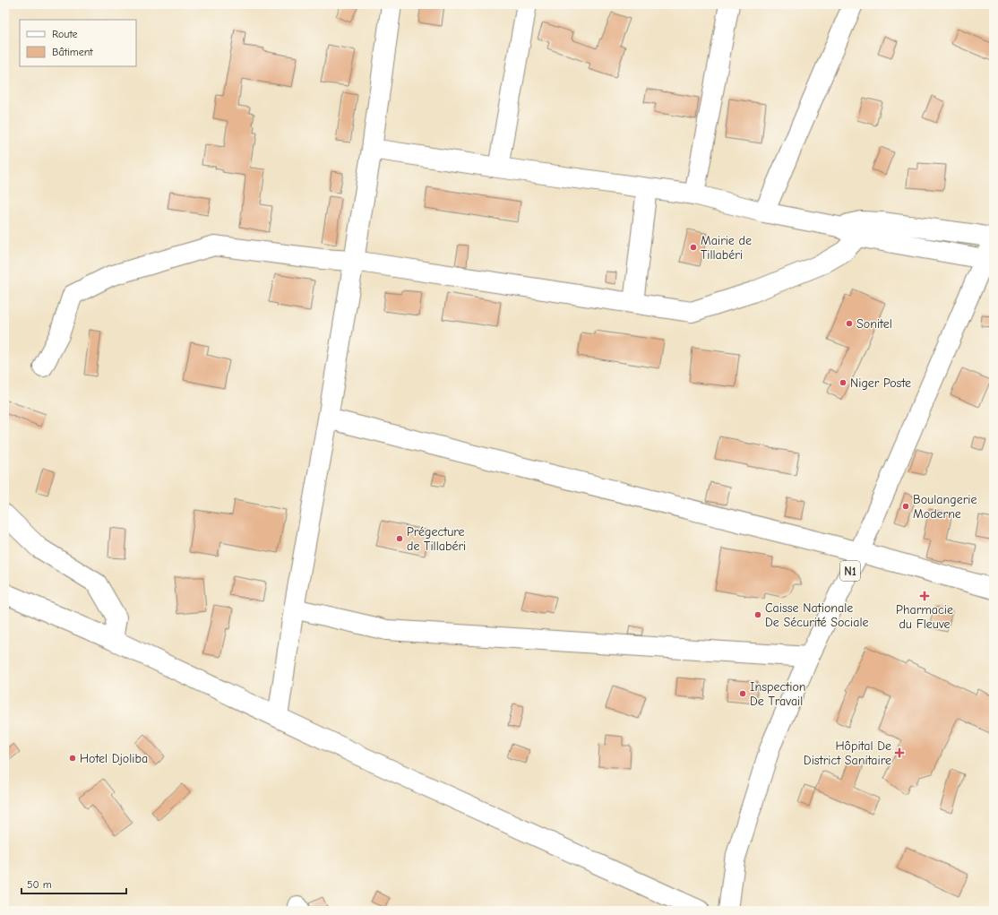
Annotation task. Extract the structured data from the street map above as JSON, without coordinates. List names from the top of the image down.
{
  "streets": {
    "street": ["N1"]
  },
  "places": {
    "other": [
      "Mairie de Tillabéri",
      "Sonitel",
      "Niger Poste",
      "Boulangerie Moderne",
      "Prégecture de Tillabéri",
      "Caisse Nationale De Sécurité Sociale",
      "Inspection De Travail",
      "Hotel Djoliba"
    ],
    "health": ["Pharmacie du Fleuve", "Hôpital De District Sanitaire"]
  },
  "legend": ["Route", "Bâtiment"],
  "scale_bar": "50 m"
}
